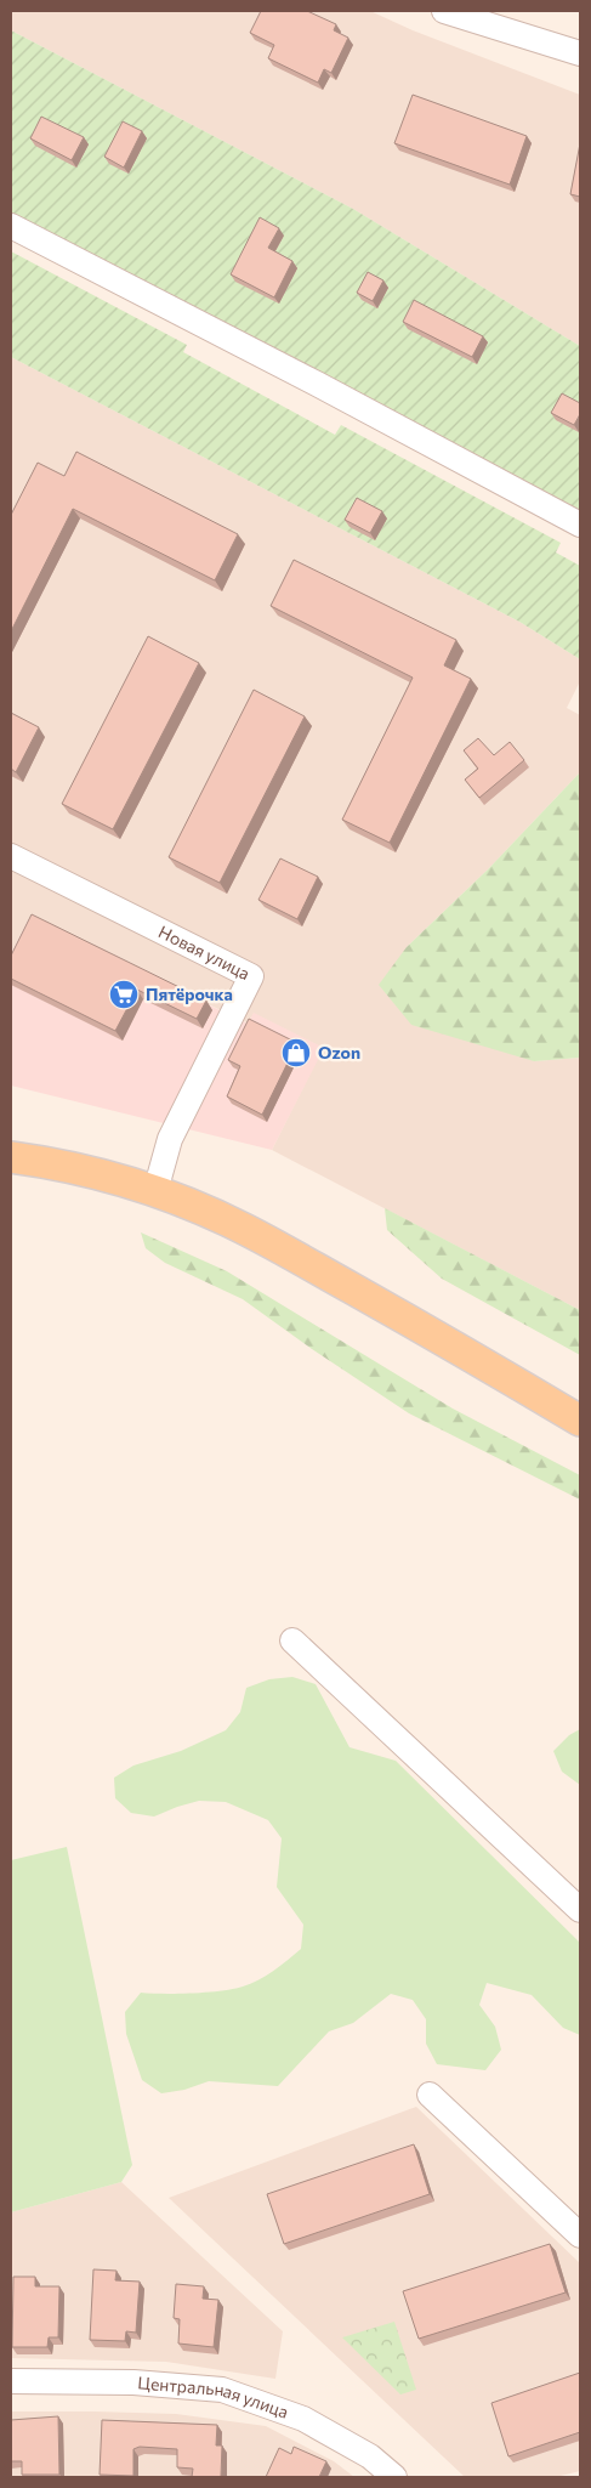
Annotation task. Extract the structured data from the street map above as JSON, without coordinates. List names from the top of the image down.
{
  "streets": {
    "street": ["Новая улица", "Центральная улица"]
  },
  "places": {
    "supermarket": ["Пятёрочка"],
    "shop": ["Ozon"]
  }
}
